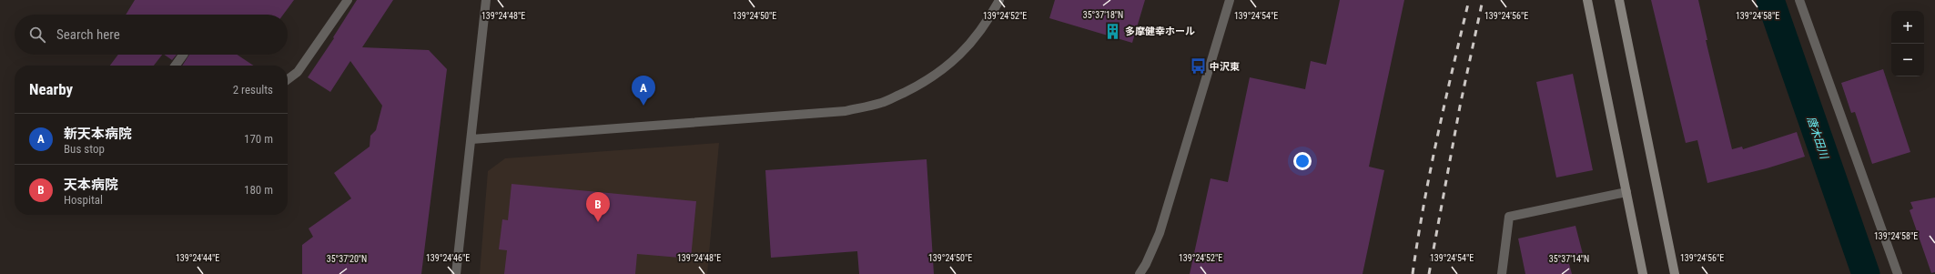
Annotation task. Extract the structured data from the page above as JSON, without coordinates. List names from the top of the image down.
{
  "water": ["唐木田川"],
  "places": {
    "building": ["多摩健幸ホール"],
    "bus stop": ["中沢東"]
  },
  "page": {
    "map_buttons": ["+", "−"],
    "search": "Search here",
    "heading": ["Nearby", "2 results"],
    "pins": ["A", "B"],
    "list": [
      {
        "mark": "A",
        "name": "新天本病院",
        "note": "Bus stop",
        "value": "170 m"
      },
      {
        "mark": "B",
        "name": "天本病院",
        "note": "Hospital",
        "value": "180 m"
      }
    ]
  },
  "coordinates": [
    "35°37'18\"N",
    "139°24'48\"E",
    "139°24'50\"E",
    "139°24'52\"E",
    "139°24'54\"E",
    "139°24'56\"E",
    "139°24'58\"E",
    "139°24'44\"E",
    "139°24'46\"E",
    "35°37'20\"N",
    "35°37'14\"N"
  ]
}
